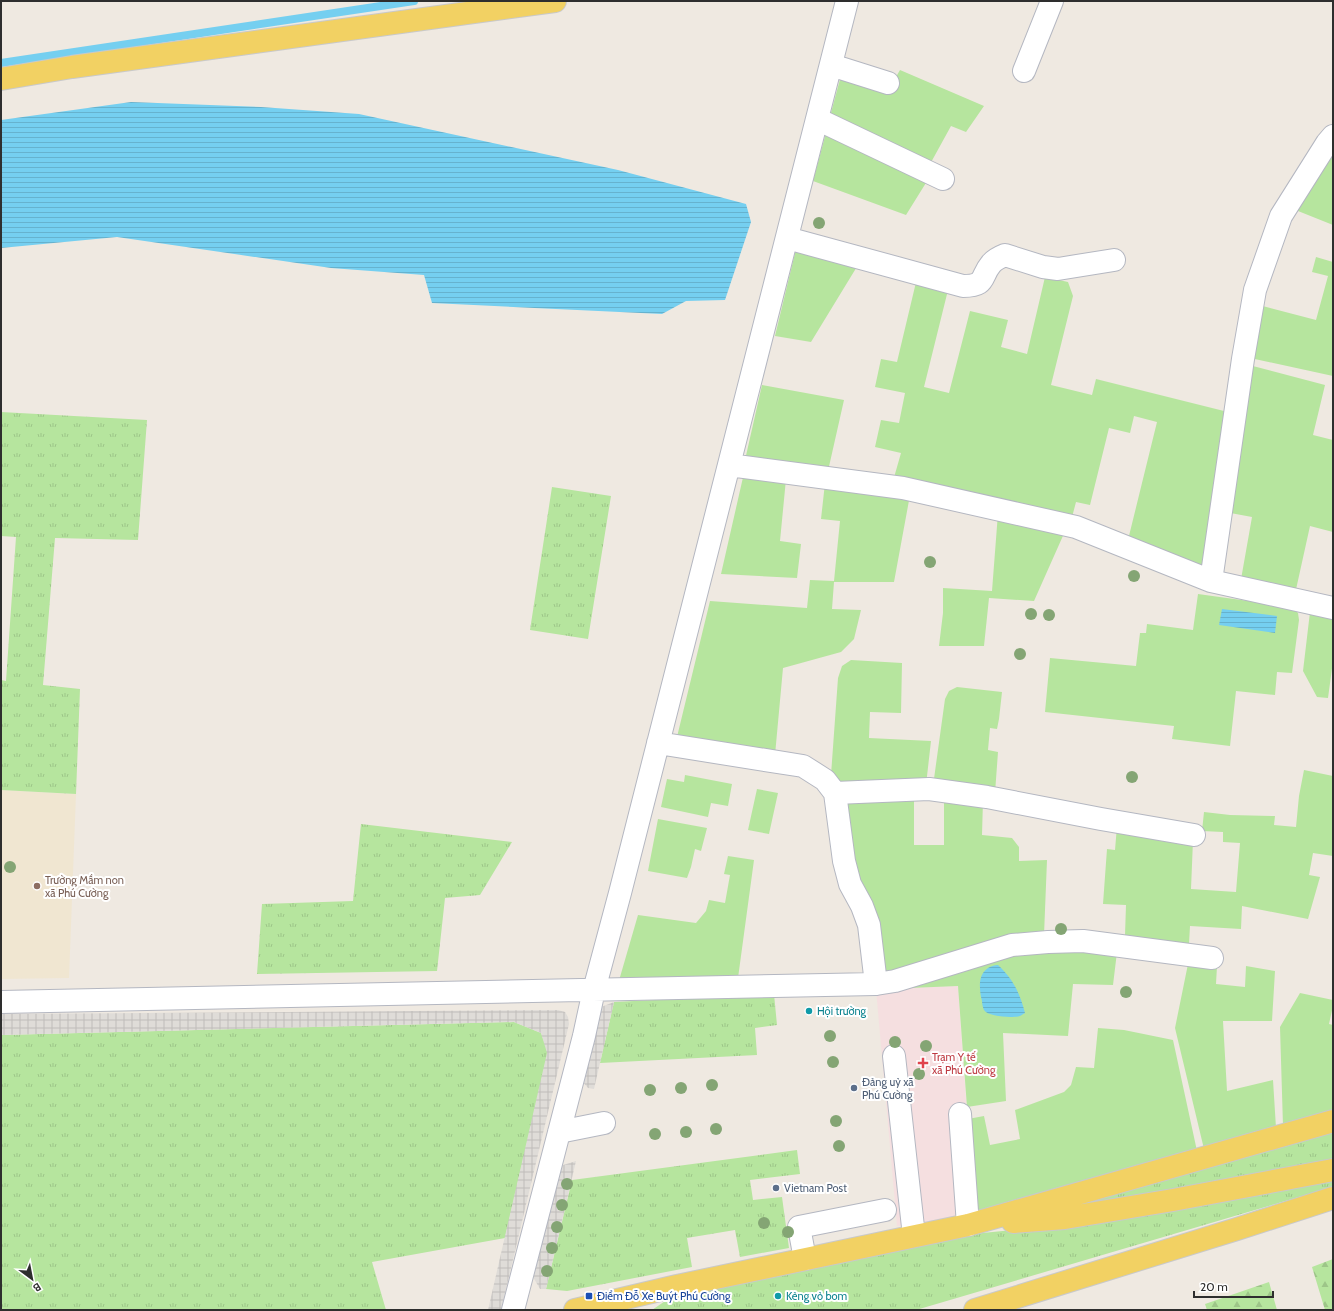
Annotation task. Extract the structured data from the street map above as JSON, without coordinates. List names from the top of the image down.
{
  "places": {
    "other": [
      "Trường Mầm non xã Phú Cường",
      "Hội trường",
      "Đảng uỷ xã Phú Cường",
      "Vietnam Post",
      "Kẻng vỏ bom"
    ],
    "health": ["Trạm Y tế xã Phú Cường"],
    "transit": ["Điểm Đỗ Xe Buýt Phú Cường"]
  },
  "scale_bar": "20 m",
  "north": "bottom right"
}
